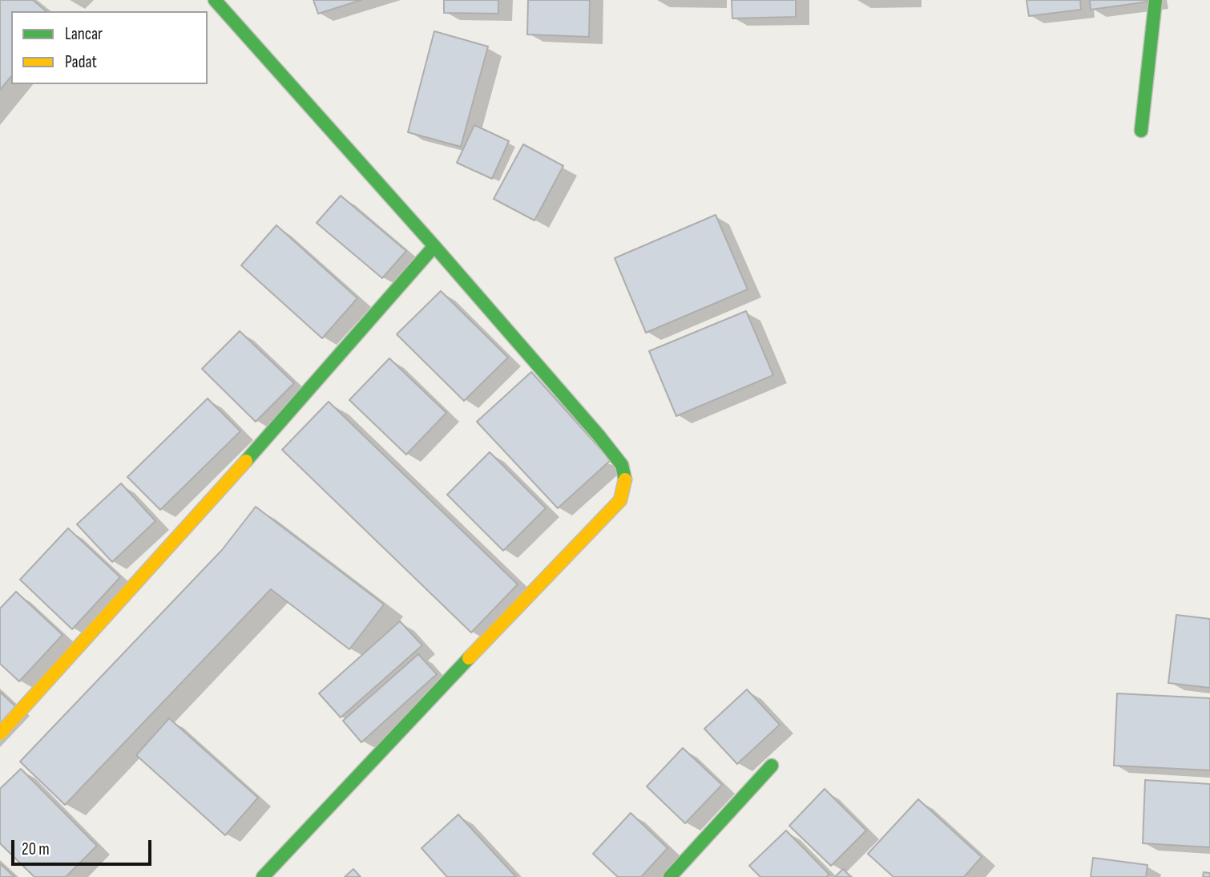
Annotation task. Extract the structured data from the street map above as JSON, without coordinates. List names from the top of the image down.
{
  "legend": ["Lancar", "Padat"],
  "scale_bar": "20 m"
}
